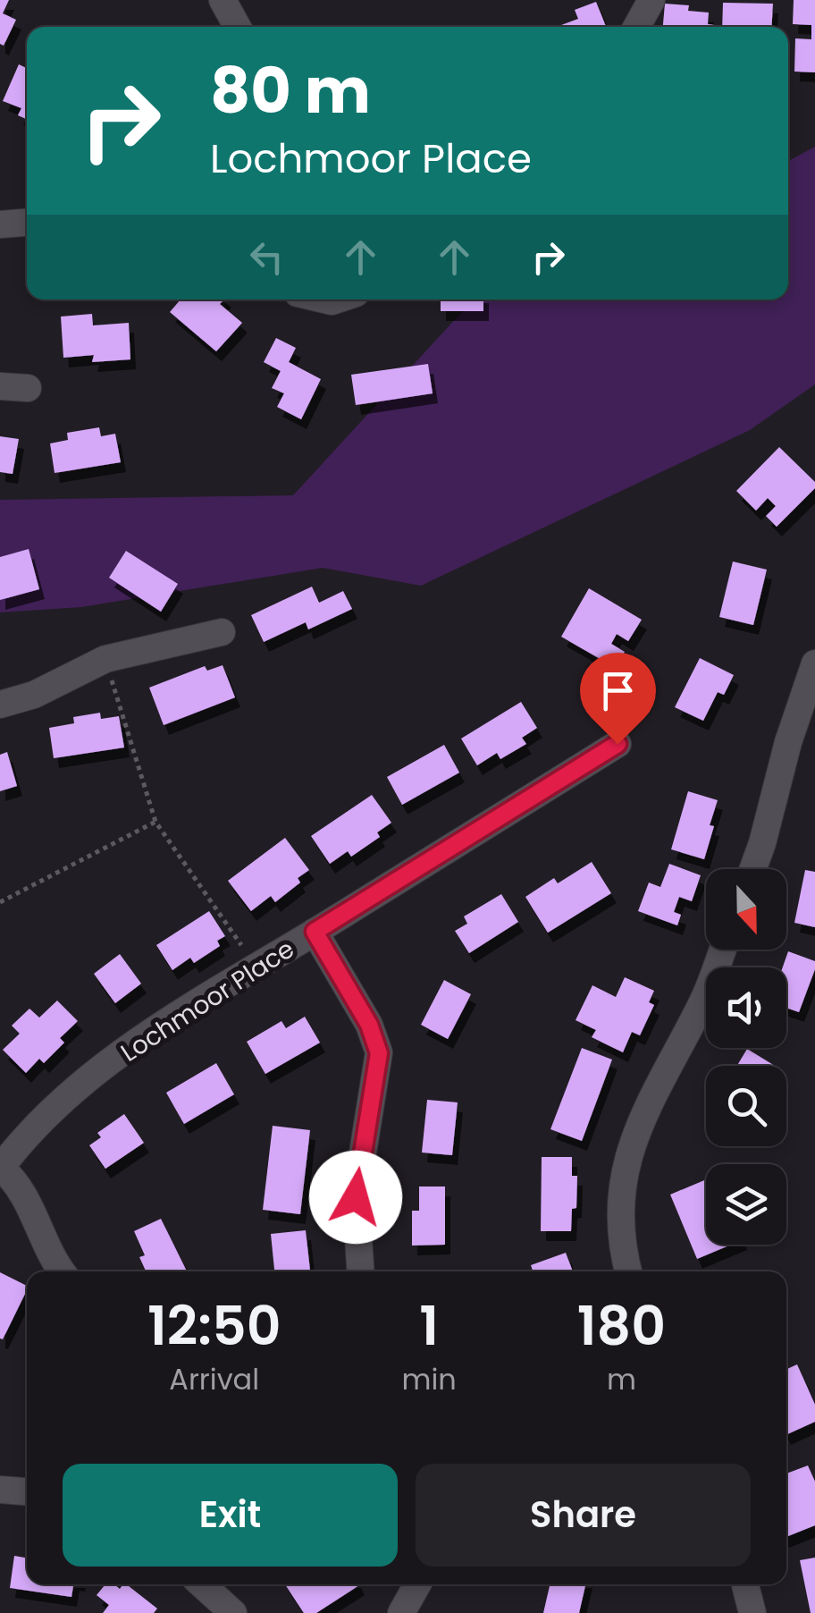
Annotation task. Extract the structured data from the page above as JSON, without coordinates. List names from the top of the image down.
{
  "streets": {
    "street": ["Lochmoor Place"]
  },
  "north": "bottom",
  "page": {
    "turn": ["80 m", "Lochmoor Place"],
    "eta": [
      "12:50",
      "Arrival",
      "1",
      "min",
      "180",
      "m"
    ],
    "buttons": ["Exit", "Share"]
  }
}
